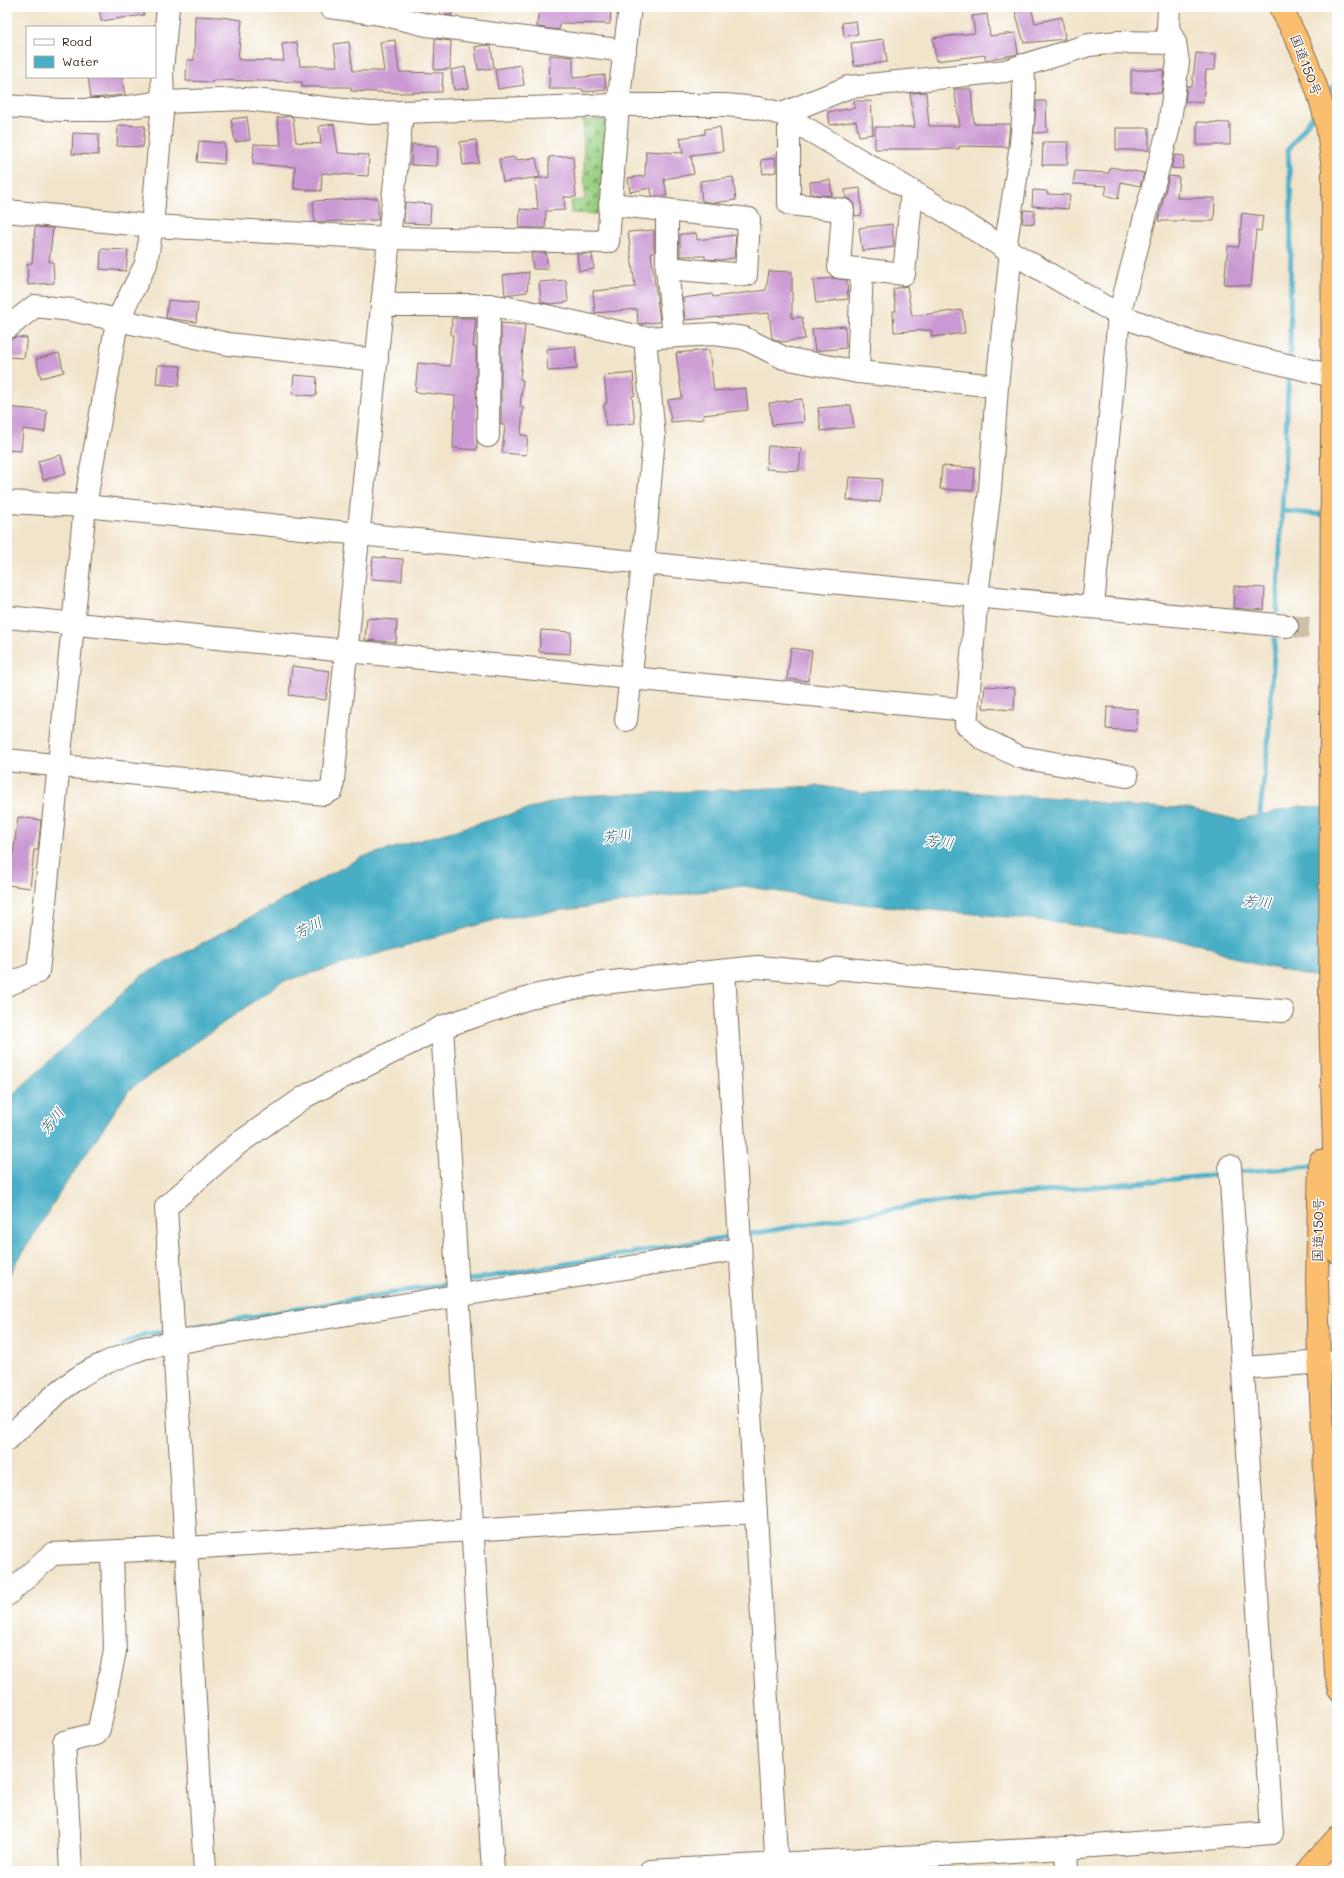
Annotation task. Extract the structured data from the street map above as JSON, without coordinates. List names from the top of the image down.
{
  "streets": {
    "highway": ["国道150号"]
  },
  "water": ["芳川"],
  "legend": ["Road", "Water"]
}
